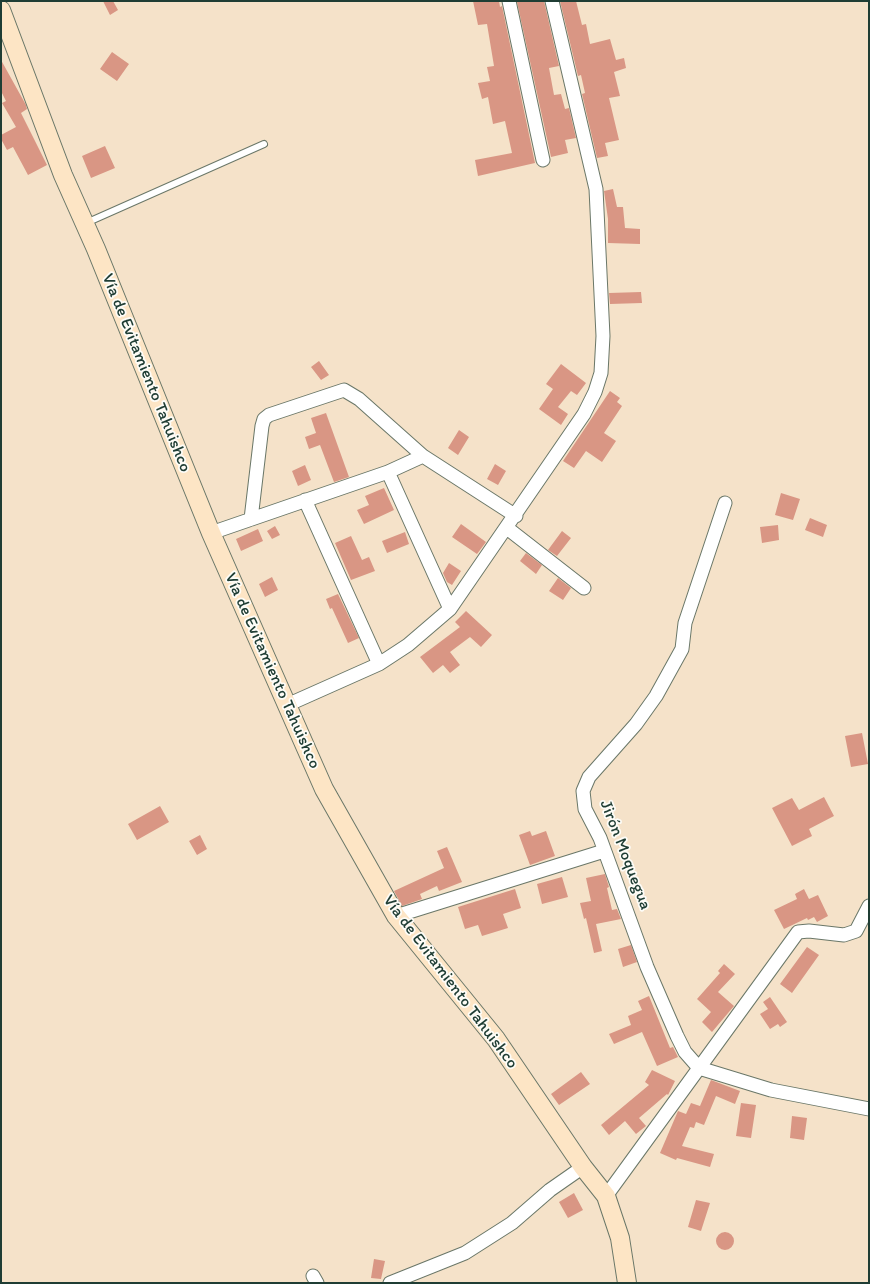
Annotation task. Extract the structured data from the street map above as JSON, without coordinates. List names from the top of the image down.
{
  "streets": {
    "main road": ["Vía de Evitamiento Tahuishco"],
    "street": ["Jirón Moquegua"]
  }
}
